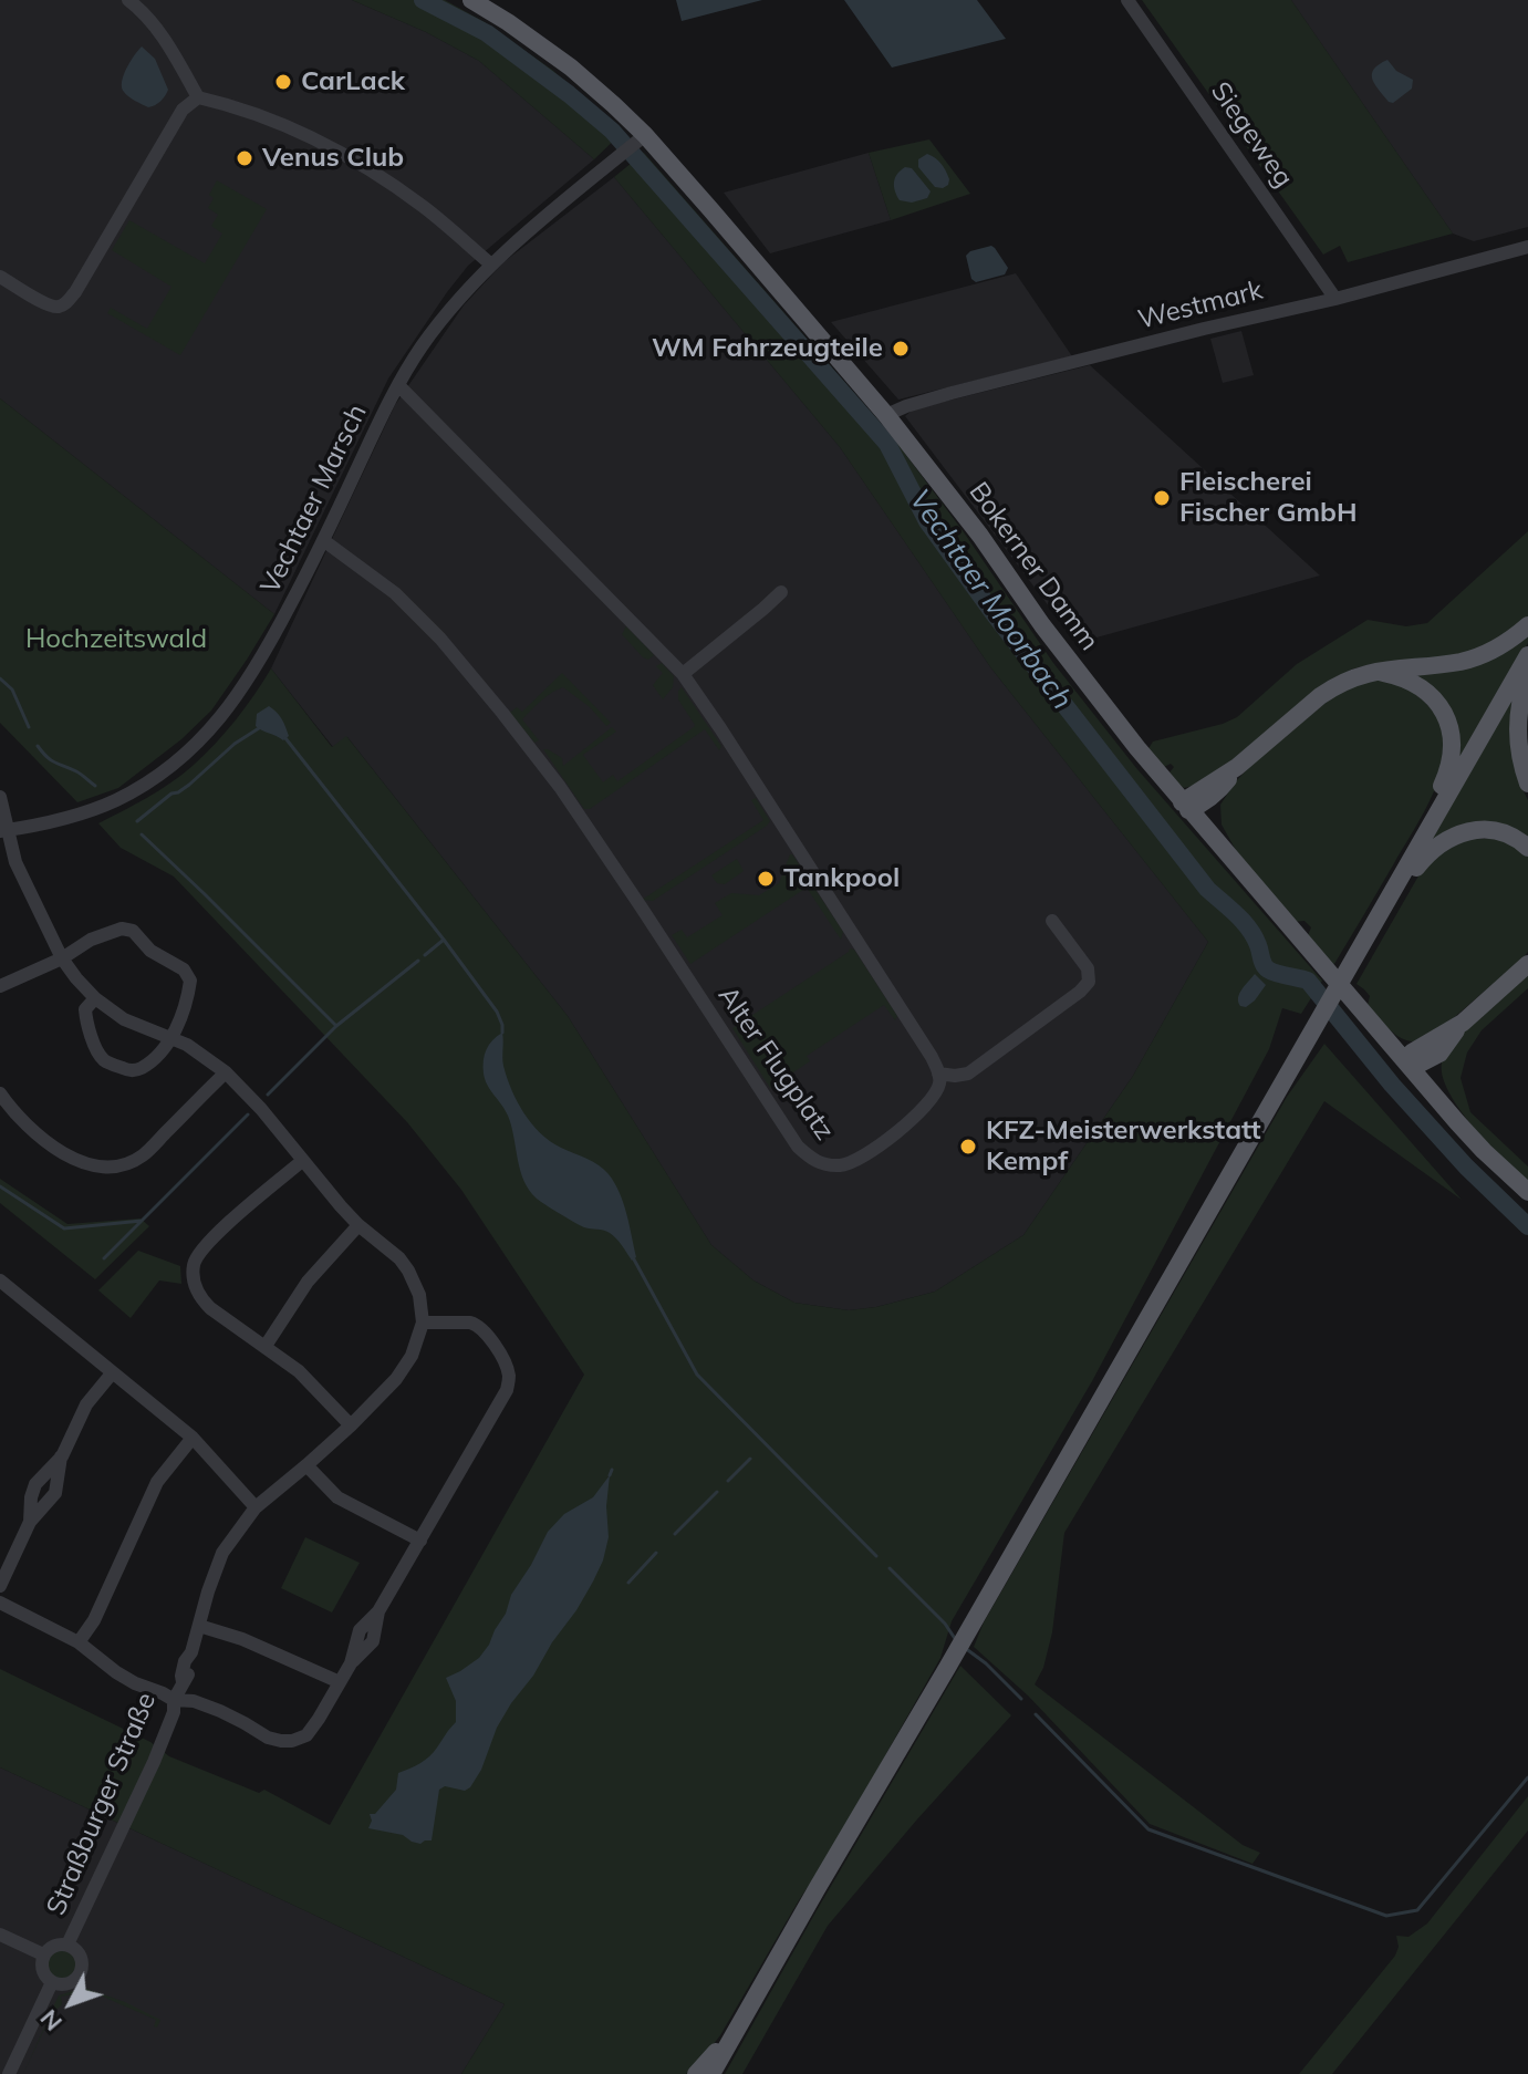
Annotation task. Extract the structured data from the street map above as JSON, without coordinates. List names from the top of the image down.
{
  "streets": {
    "main road": ["Bokerner Damm"],
    "street": [
      "Siegeweg",
      "Westmark",
      "Vechtaer Marsch",
      "Alter Flugplatz",
      "Straßburger Straße"
    ]
  },
  "crossings": [
    ["Siegeweg", "Westmark"],
    ["Westmark", "Bokerner Damm"],
    ["Vechtaer Marsch", "Bokerner Damm"],
    ["Vechtaer Marsch", "Alter Flugplatz"]
  ],
  "water": ["Vechtaer Moorbach"],
  "parks": ["Hochzeitswald"],
  "places": [
    "CarLack",
    "Venus Club",
    "WM Fahrzeugteile",
    "Fleischerei Fischer GmbH",
    "Tankpool",
    "KFZ-Meisterwerkstatt Kempf"
  ],
  "north": "bottom left"
}
